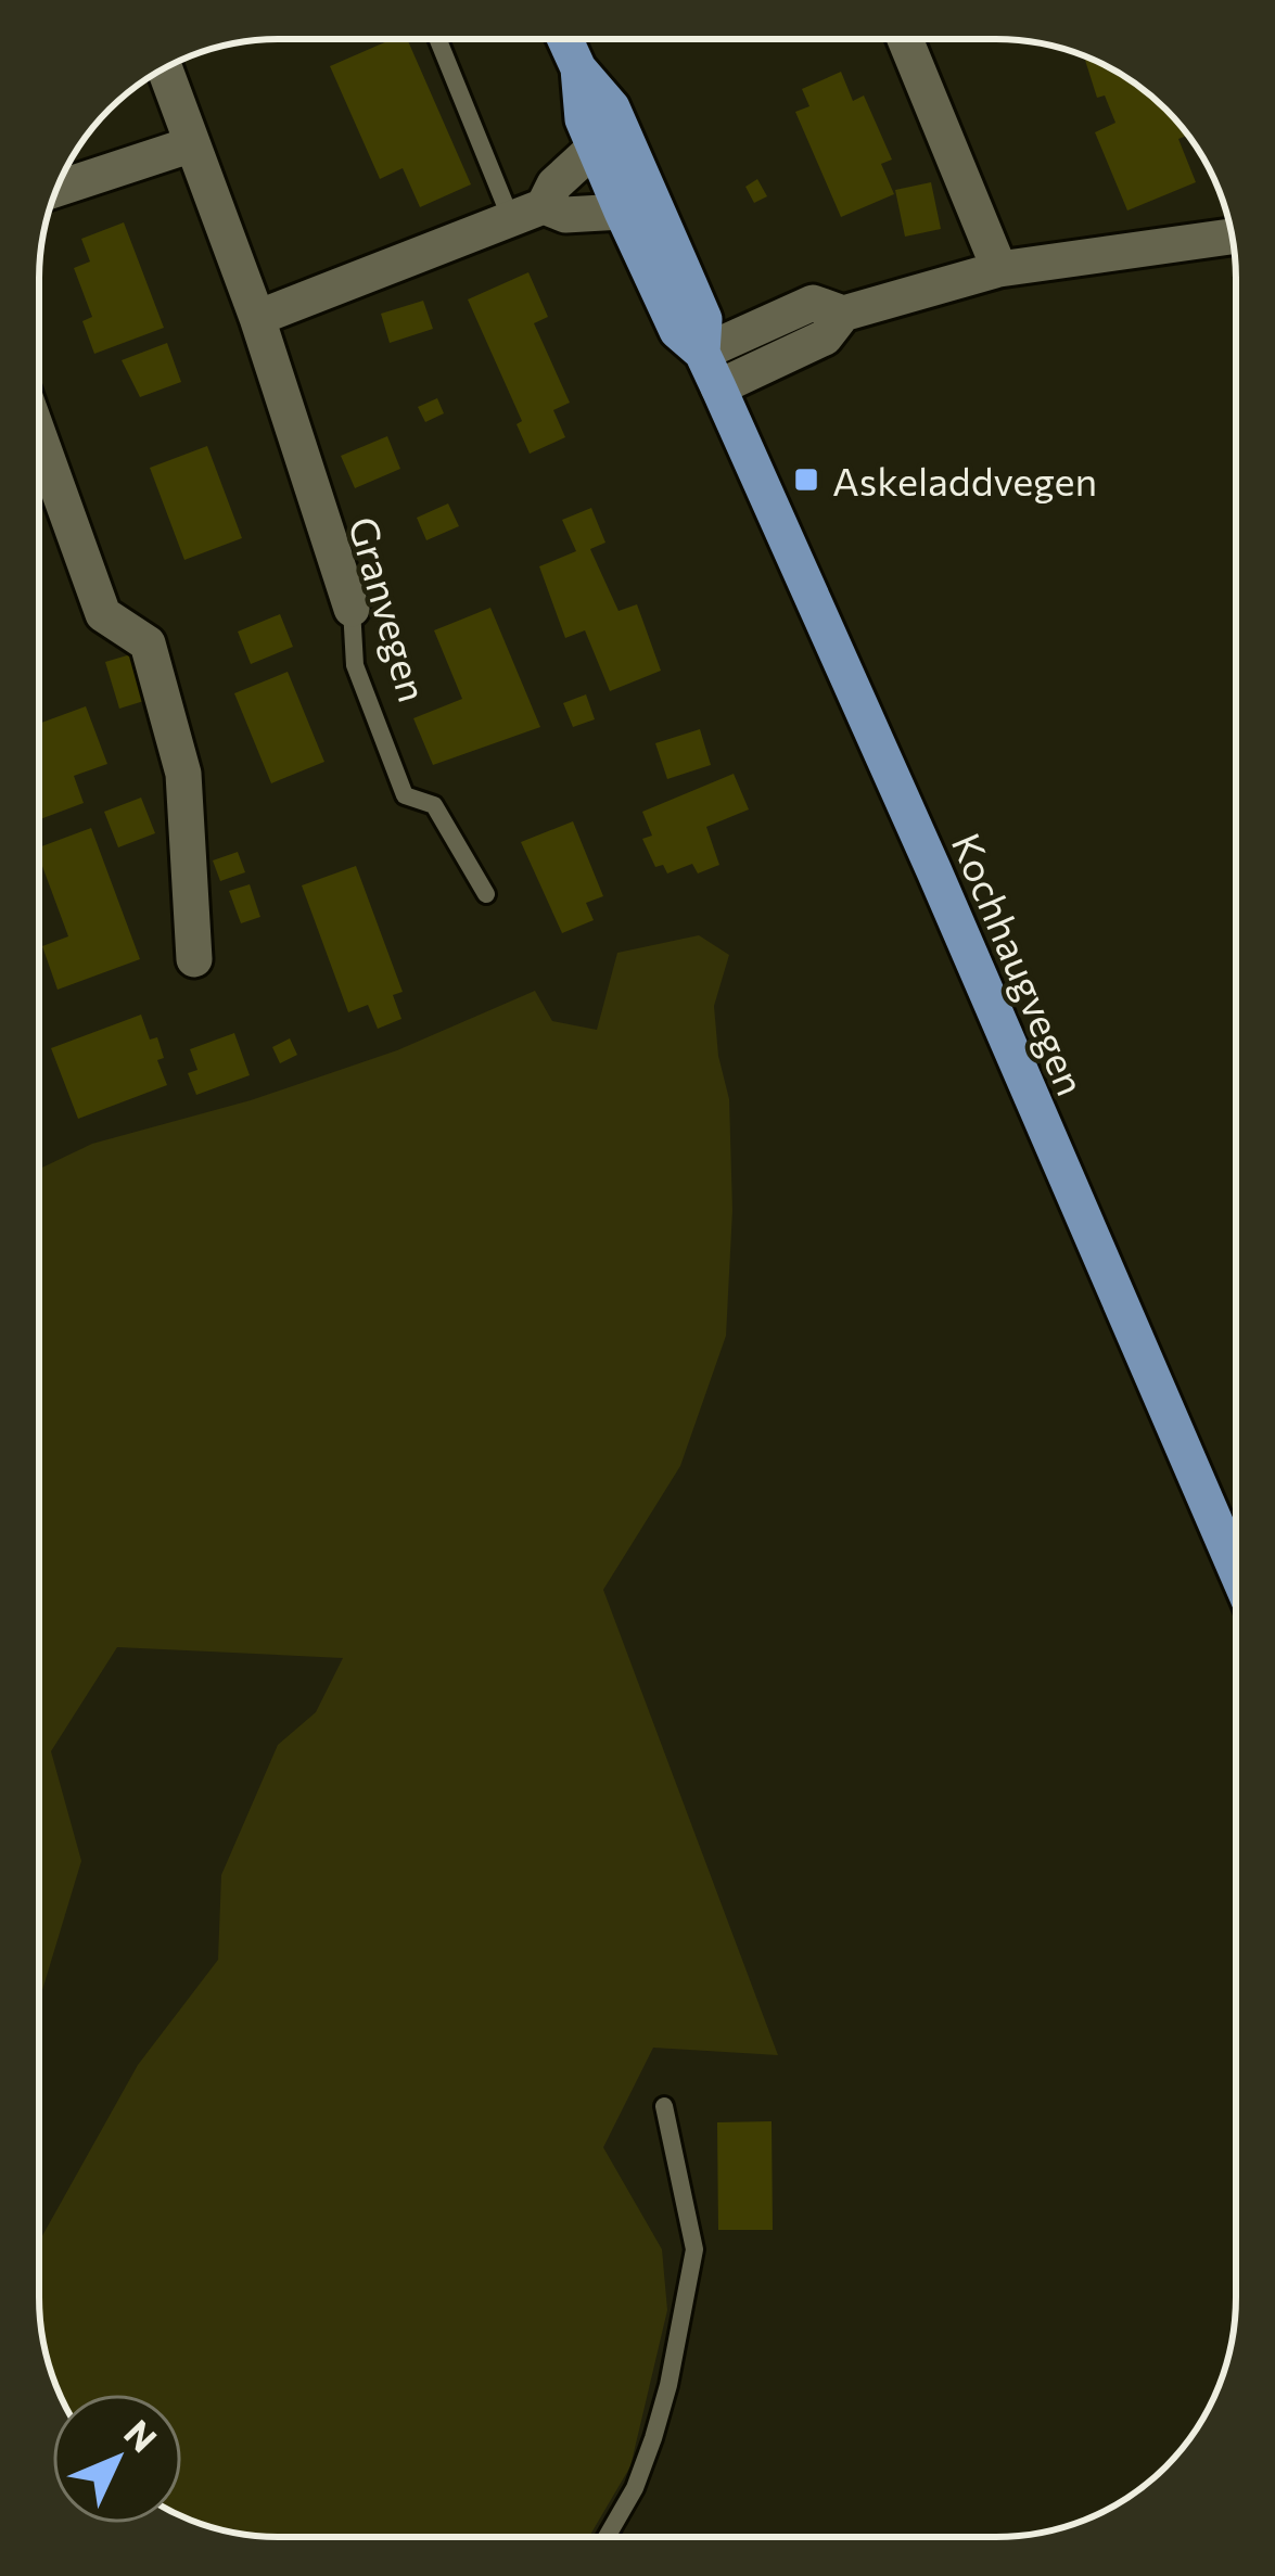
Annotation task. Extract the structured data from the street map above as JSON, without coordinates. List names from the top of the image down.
{
  "streets": {
    "main road": ["Kochhaugvegen"],
    "street": ["Granvegen"]
  },
  "places": {
    "transit": ["Askeladdvegen"]
  },
  "north": "top right"
}
